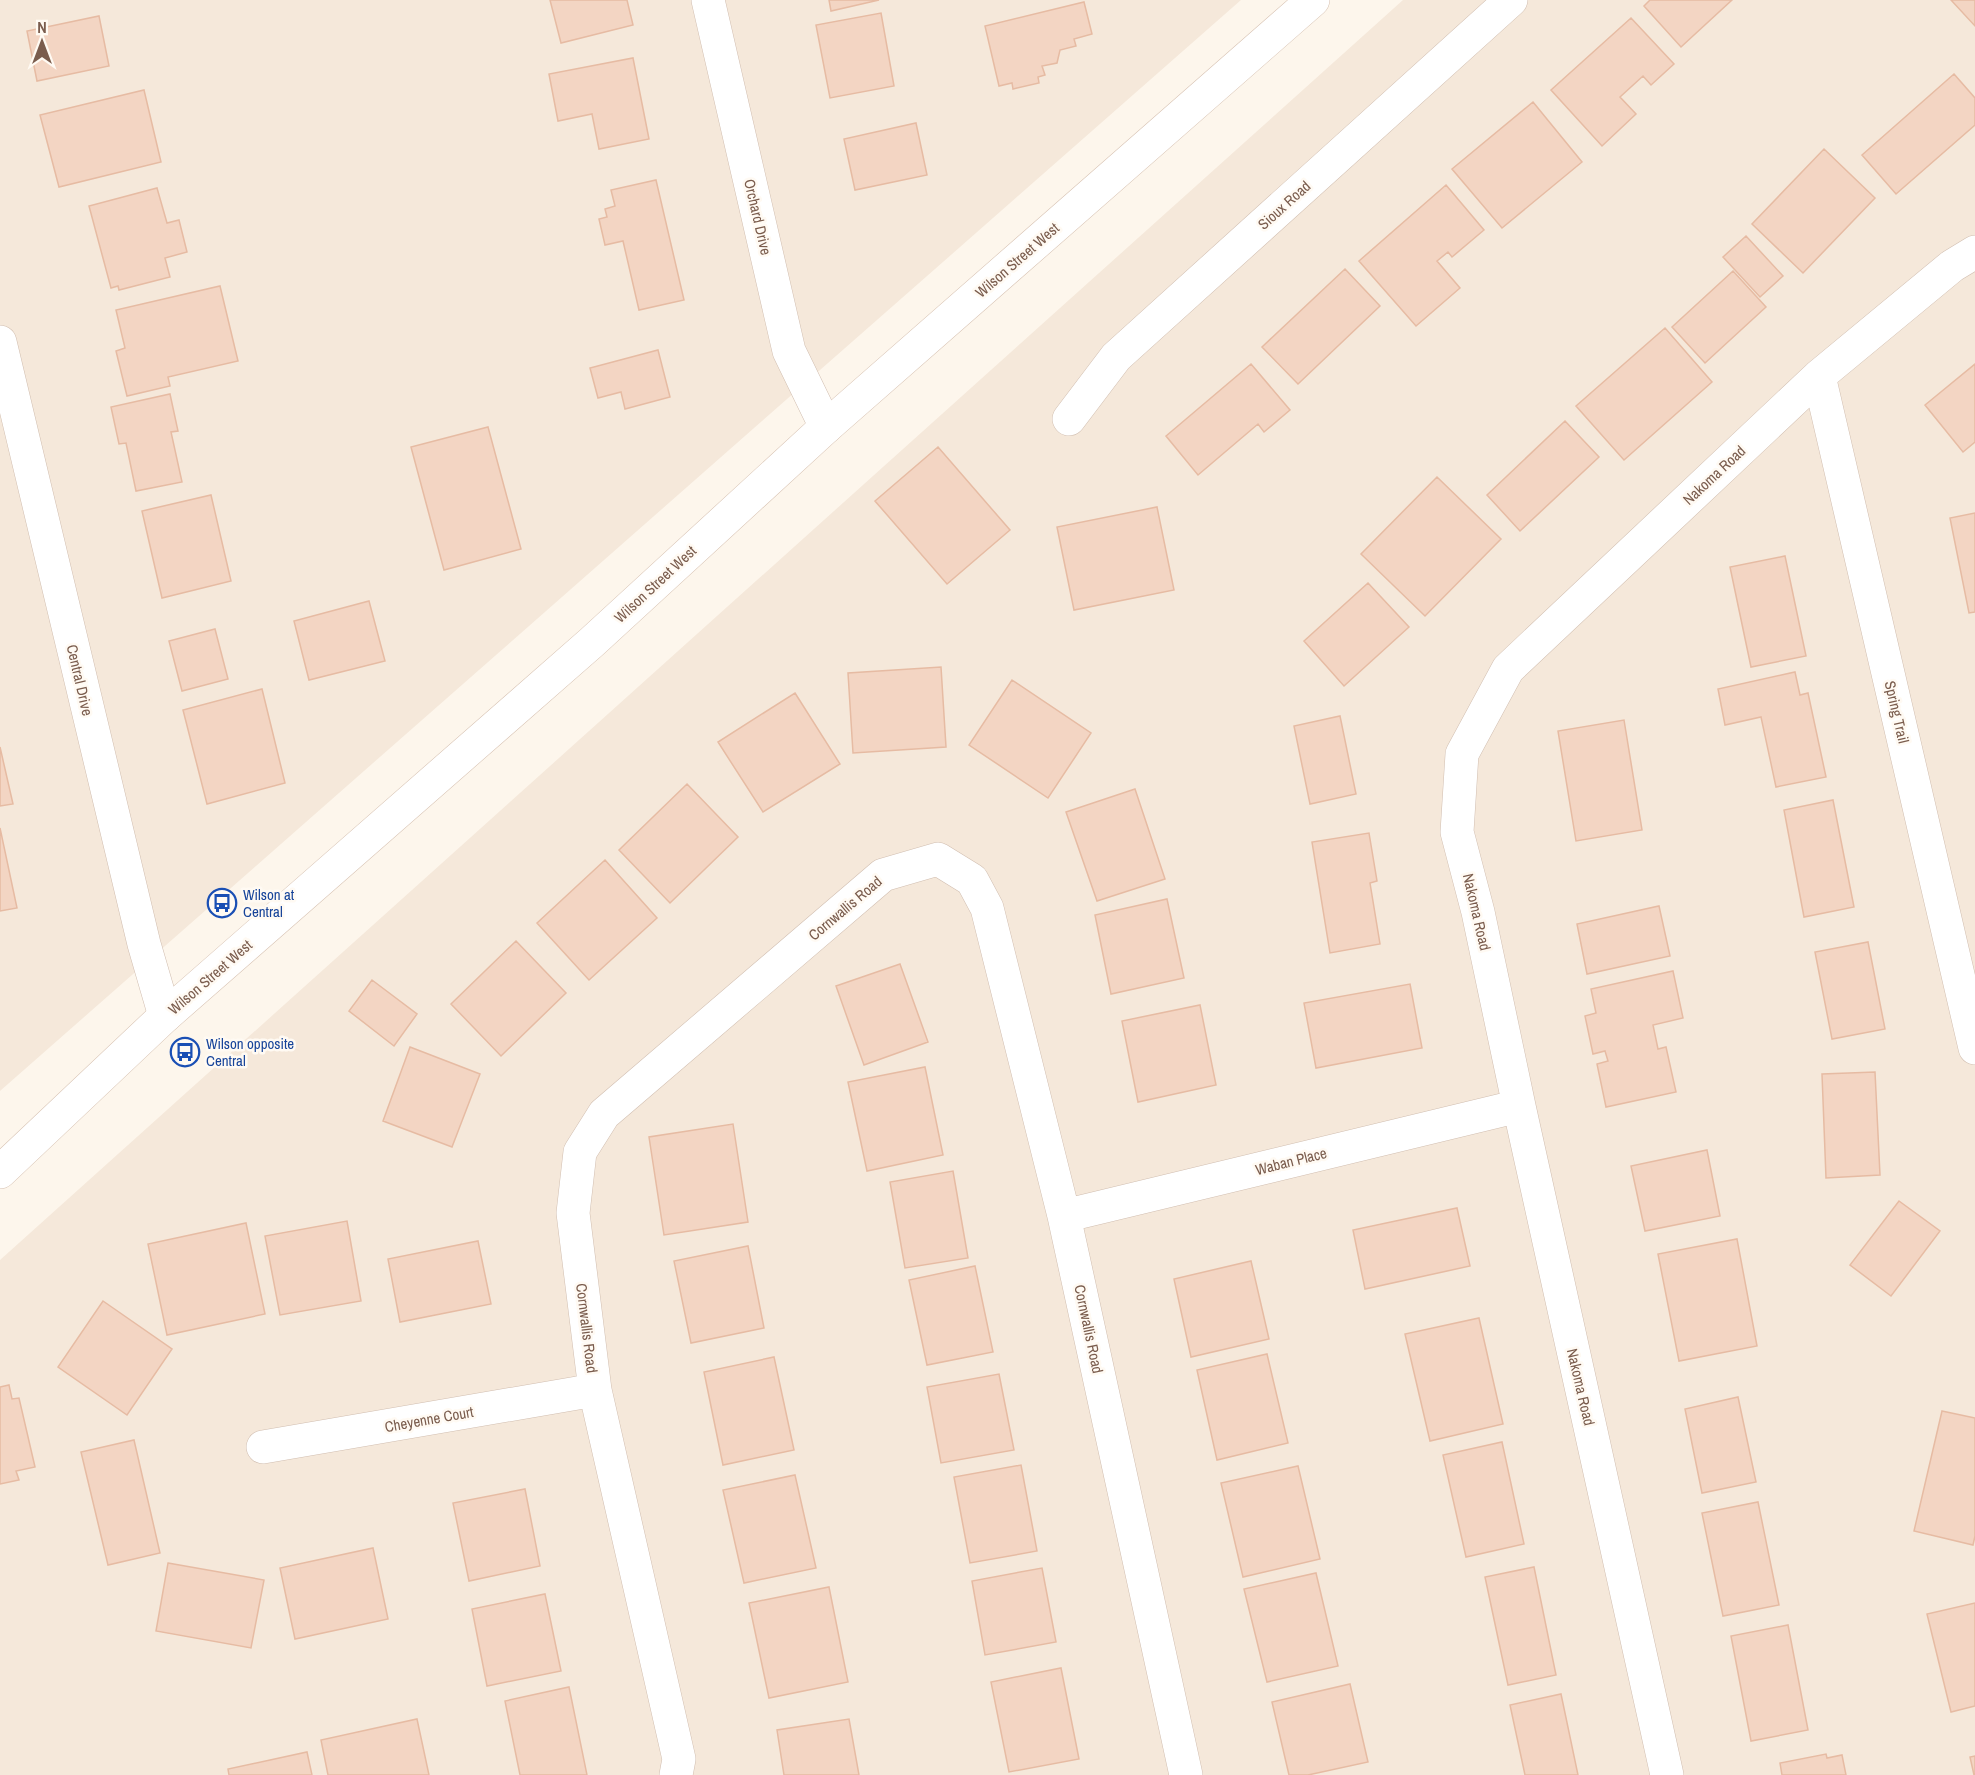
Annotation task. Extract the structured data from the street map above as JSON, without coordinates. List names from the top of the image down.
{
  "streets": {
    "street": [
      "Sioux Road",
      "Orchard Drive",
      "Wilson Street West",
      "Nakoma Road",
      "Central Drive",
      "Spring Trail",
      "Cornwallis Road",
      "Waban Place",
      "Cheyenne Court"
    ]
  },
  "crossings": [
    ["Orchard Drive", "Wilson Street West"],
    ["Wilson Street West", "Central Drive"],
    ["Nakoma Road", "Spring Trail"],
    ["Nakoma Road", "Waban Place"],
    ["Cornwallis Road", "Waban Place"],
    ["Cornwallis Road", "Cheyenne Court"]
  ],
  "places": {
    "bus stop": ["Wilson at Central", "Wilson opposite Central"]
  },
  "north": "top"
}
